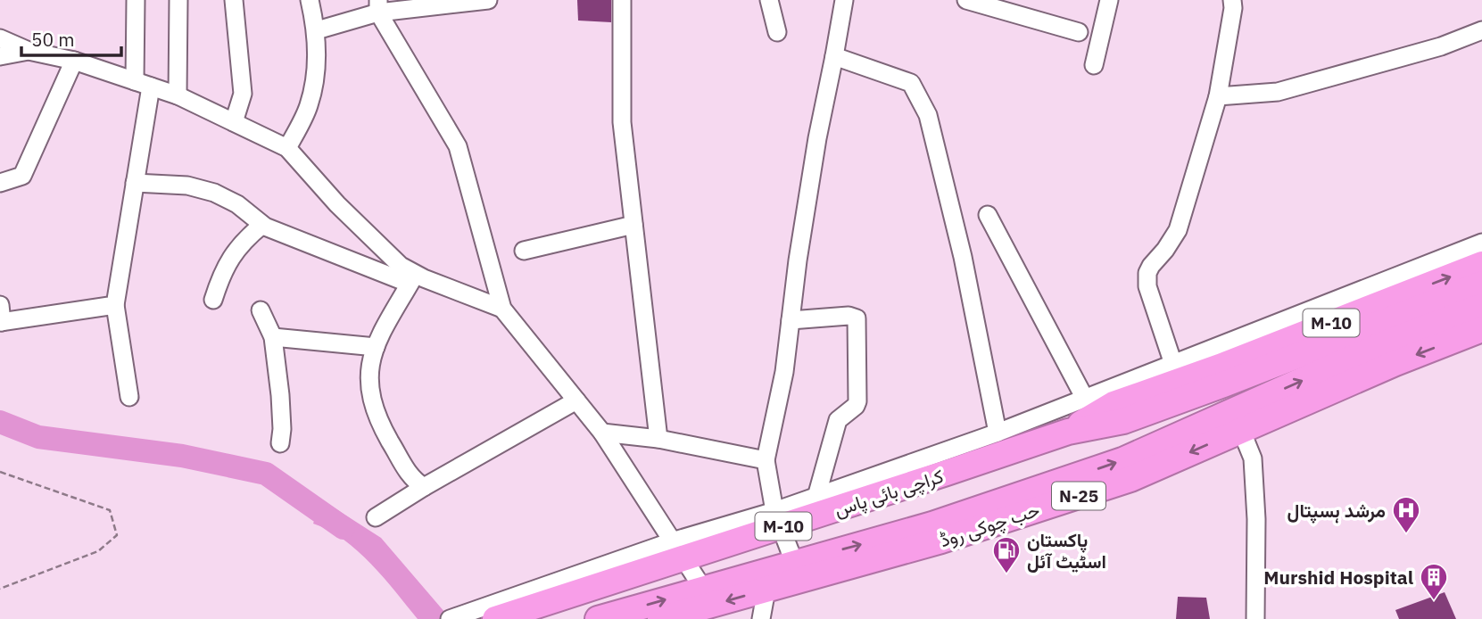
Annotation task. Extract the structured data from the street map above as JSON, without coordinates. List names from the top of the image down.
{
  "streets": {
    "highway": [
      "M-10",
      "کراچی بائی پاس",
      "N-25",
      "حب چوکی روڈ"
    ]
  },
  "places": {
    "hospital": ["مرشد ہسپتال"],
    "fuel station": ["پاکستان اسٹیٹ آئل"],
    "building": ["Murshid Hospital"]
  },
  "scale_bar": "50 m"
}
